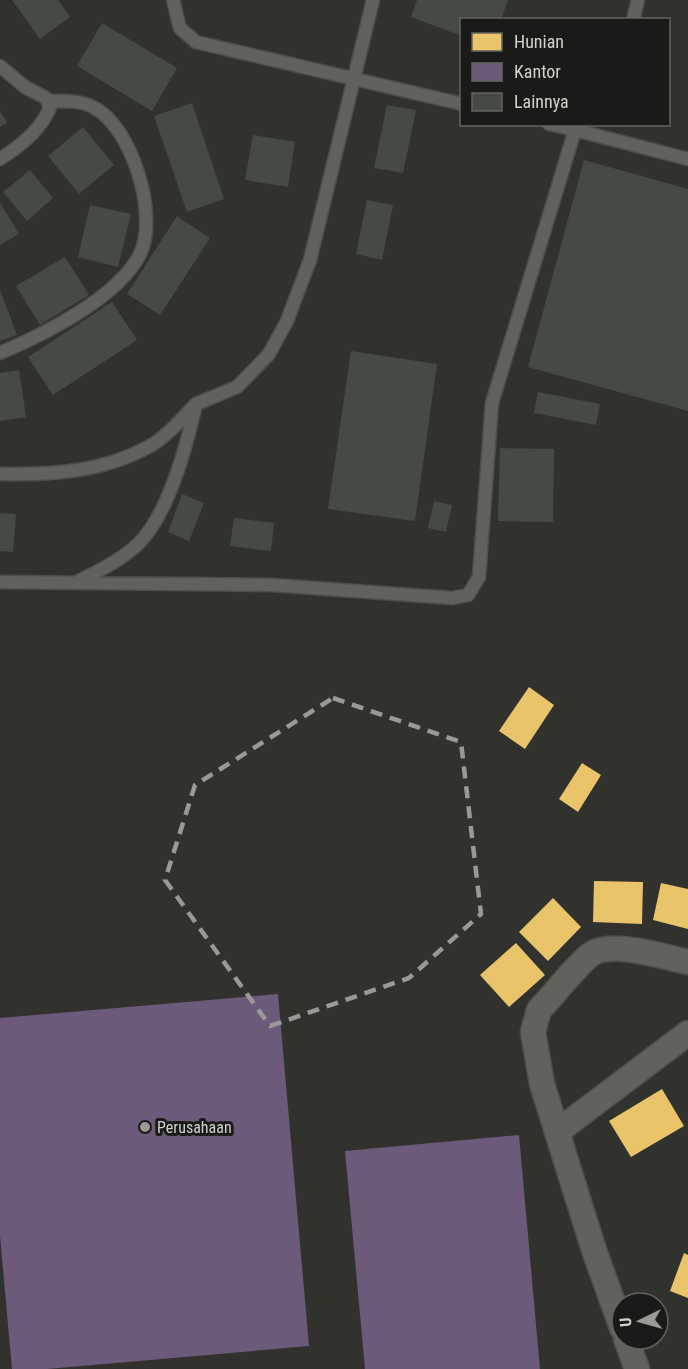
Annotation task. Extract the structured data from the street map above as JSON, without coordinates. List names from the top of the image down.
{
  "places": ["Perusahaan"],
  "legend": ["Hunian", "Kantor", "Lainnya"],
  "north": "left"
}
